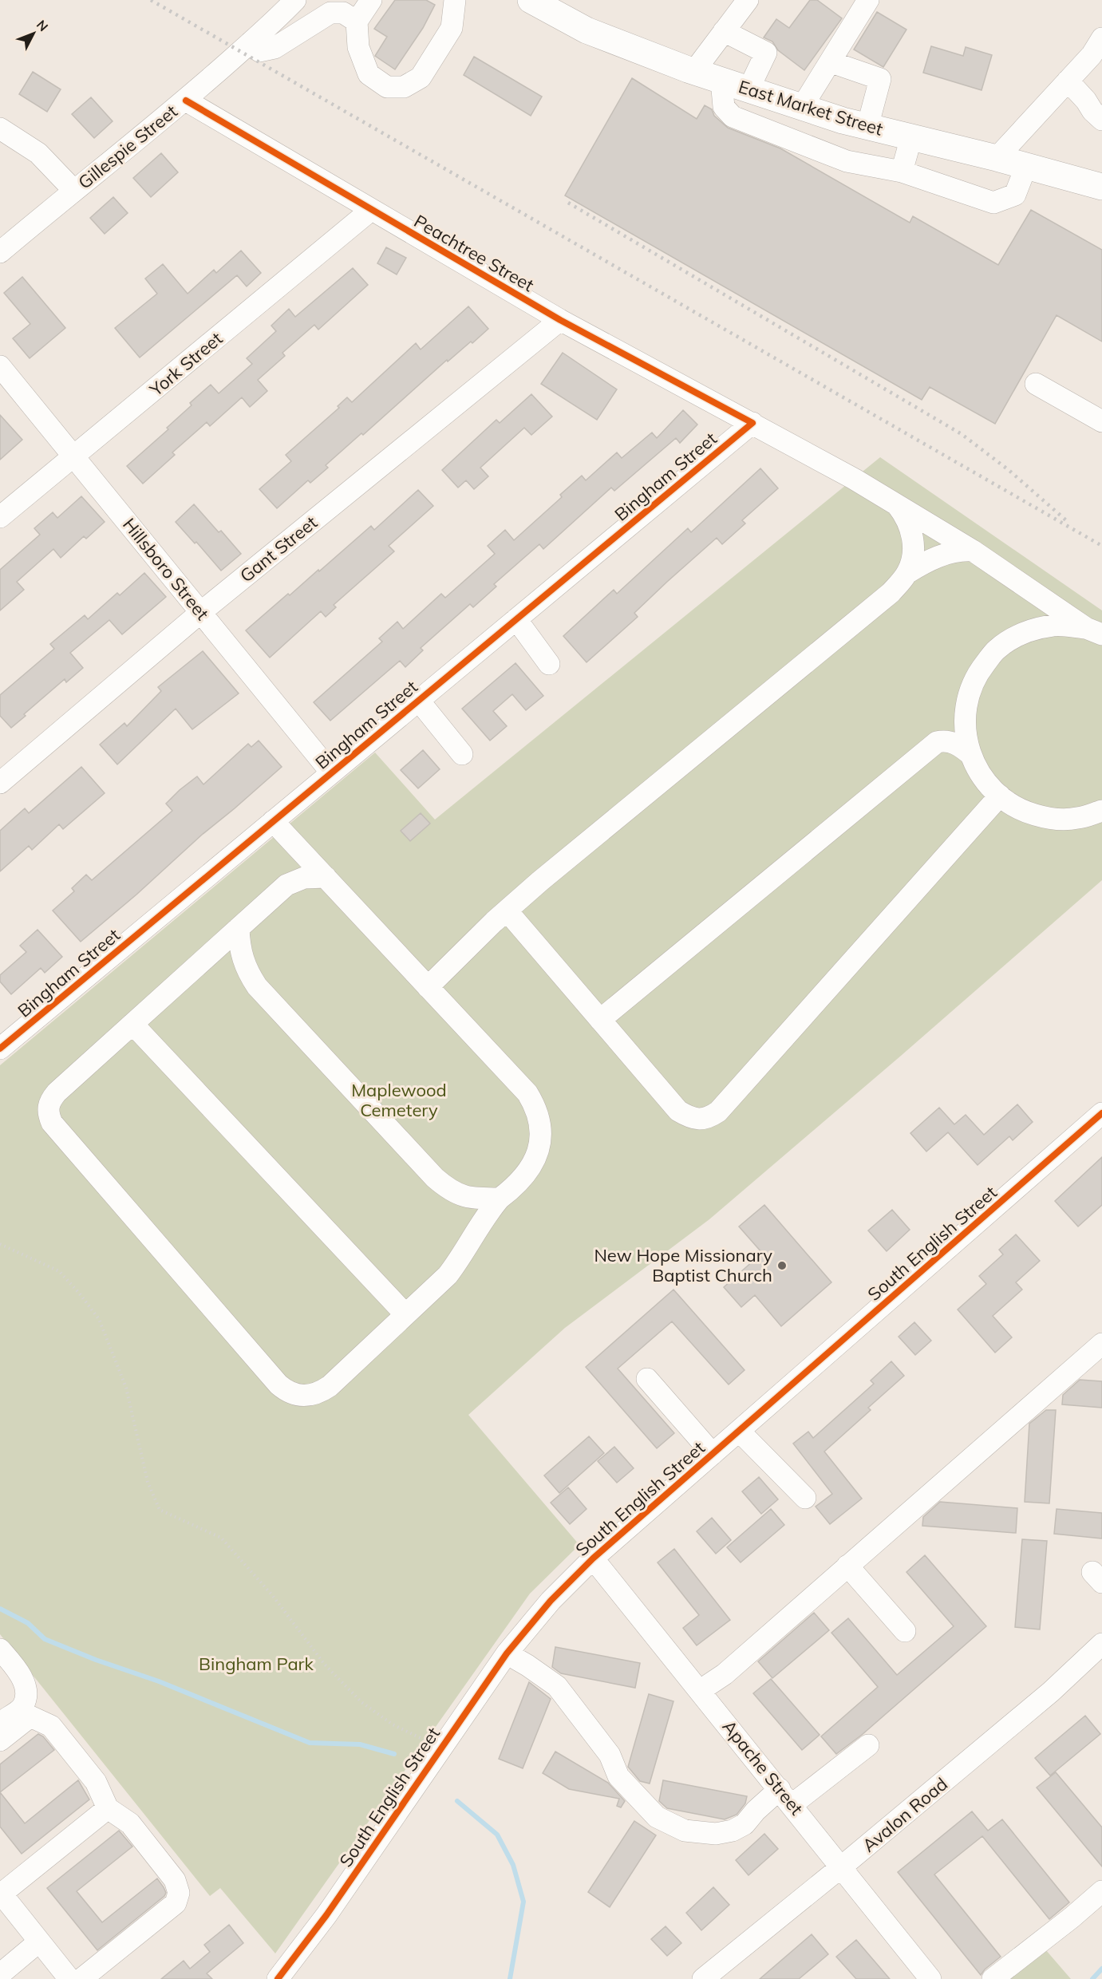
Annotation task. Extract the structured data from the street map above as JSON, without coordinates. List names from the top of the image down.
{
  "streets": {
    "main road": ["East Market Street"],
    "street": [
      "Gillespie Street",
      "Peachtree Street",
      "York Street",
      "Bingham Street",
      "Gant Street",
      "Hillsboro Street",
      "South English Street",
      "Apache Street",
      "Avalon Road"
    ]
  },
  "crossings": [
    ["Gillespie Street", "Peachtree Street"],
    ["Peachtree Street", "York Street"],
    ["Peachtree Street", "Bingham Street"],
    ["Peachtree Street", "Gant Street"],
    ["York Street", "Hillsboro Street"],
    ["Bingham Street", "Hillsboro Street"],
    ["Gant Street", "Hillsboro Street"],
    ["South English Street", "Apache Street"],
    ["Apache Street", "Avalon Road"]
  ],
  "parks": ["Maplewood Cemetery", "Bingham Park"],
  "places": ["New Hope Missionary Baptist Church"],
  "north": "top right"
}
